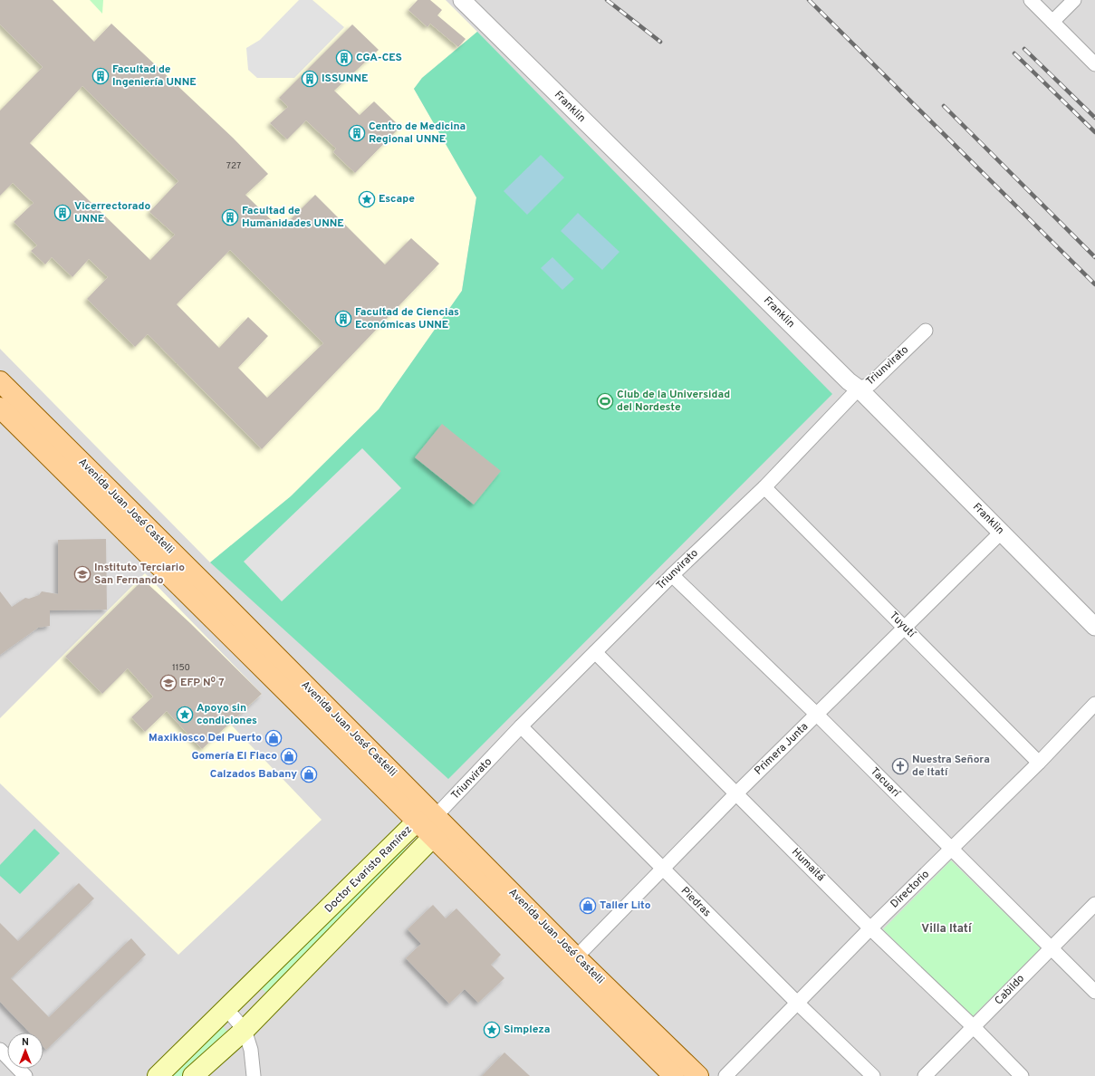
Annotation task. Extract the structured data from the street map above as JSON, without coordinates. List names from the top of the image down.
{
  "streets": {
    "main road": ["Avenida Juan José Castelli", "Doctor Evaristo Ramírez"],
    "street": [
      "Franklin",
      "Triunvirato",
      "Tuyutí",
      "Primera Junta",
      "Tacuarí",
      "Humaitá",
      "Directorio",
      "Piedras",
      "Cabildo"
    ]
  },
  "crossings": [
    ["Franklin", "Triunvirato"],
    ["Franklin", "Primera Junta"],
    ["Triunvirato", "Avenida Juan José Castelli"],
    ["Triunvirato", "Tuyutí"],
    ["Triunvirato", "Tacuarí"],
    ["Triunvirato", "Humaitá"],
    ["Triunvirato", "Doctor Evaristo Ramírez"],
    ["Triunvirato", "Piedras"],
    ["Avenida Juan José Castelli", "Primera Junta"],
    ["Avenida Juan José Castelli", "Doctor Evaristo Ramírez"],
    ["Tuyutí", "Primera Junta"],
    ["Tuyutí", "Directorio"],
    ["Primera Junta", "Tacuarí"],
    ["Primera Junta", "Humaitá"],
    ["Primera Junta", "Piedras"],
    ["Tacuarí", "Directorio"],
    ["Tacuarí", "Cabildo"],
    ["Humaitá", "Directorio"],
    ["Humaitá", "Cabildo"],
    ["Directorio", "Piedras"]
  ],
  "districts": ["Villa Itatí"],
  "places": {
    "building": [
      "CGA-CES",
      "Facultad de Ingeniería UNNE",
      "ISSUNNE",
      "Centro de Medicina Regional UNNE",
      "Vicerrectorado UNNE",
      "Facultad de Humanidades UNNE",
      "Facultad de Ciencias Económicas UNNE"
    ],
    "place": ["Escape", "Apoyo sin condiciones", "Simpleza"],
    "sports": ["Club de la Universidad del Nordeste"],
    "school or university": ["Instituto Terciario San Fernando", "EFP Nº 7"],
    "shop": [
      "Maxikiosco Del Puerto",
      "Gomería El Flaco",
      "Calzados Babany",
      "Taller Lito"
    ],
    "church": ["Nuestra Señora de Itatí"]
  },
  "house_numbers": ["727", "1150"],
  "north": "top"
}
